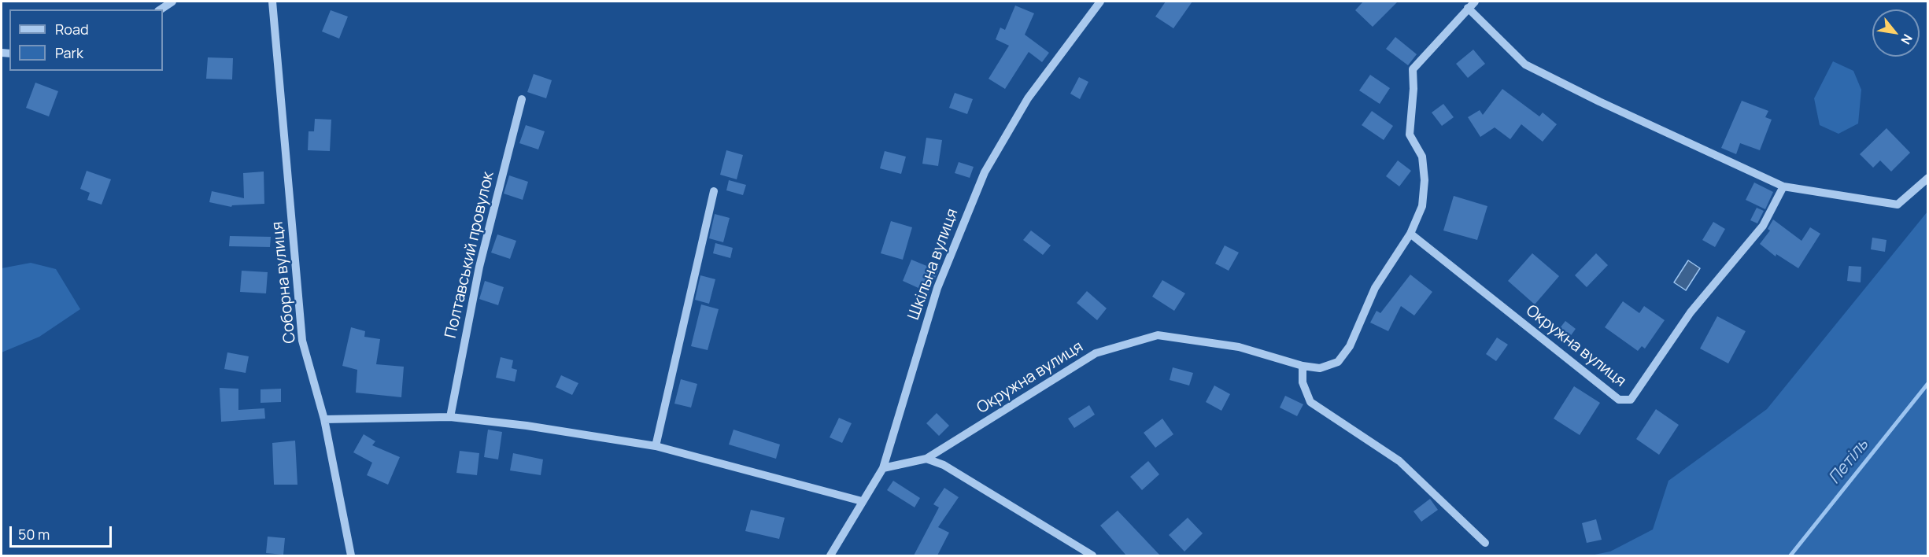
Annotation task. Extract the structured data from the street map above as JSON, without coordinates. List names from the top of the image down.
{
  "streets": {
    "street": [
      "Полтавський провулок",
      "Шкільна вулиця",
      "Соборна вулиця",
      "Окружна вулиця"
    ]
  },
  "crossings": [
    ["Шкільна вулиця", "Окружна вулиця"]
  ],
  "water": ["Петіль"],
  "legend": ["Road", "Park"],
  "scale_bar": "50 m",
  "north": "bottom right"
}
